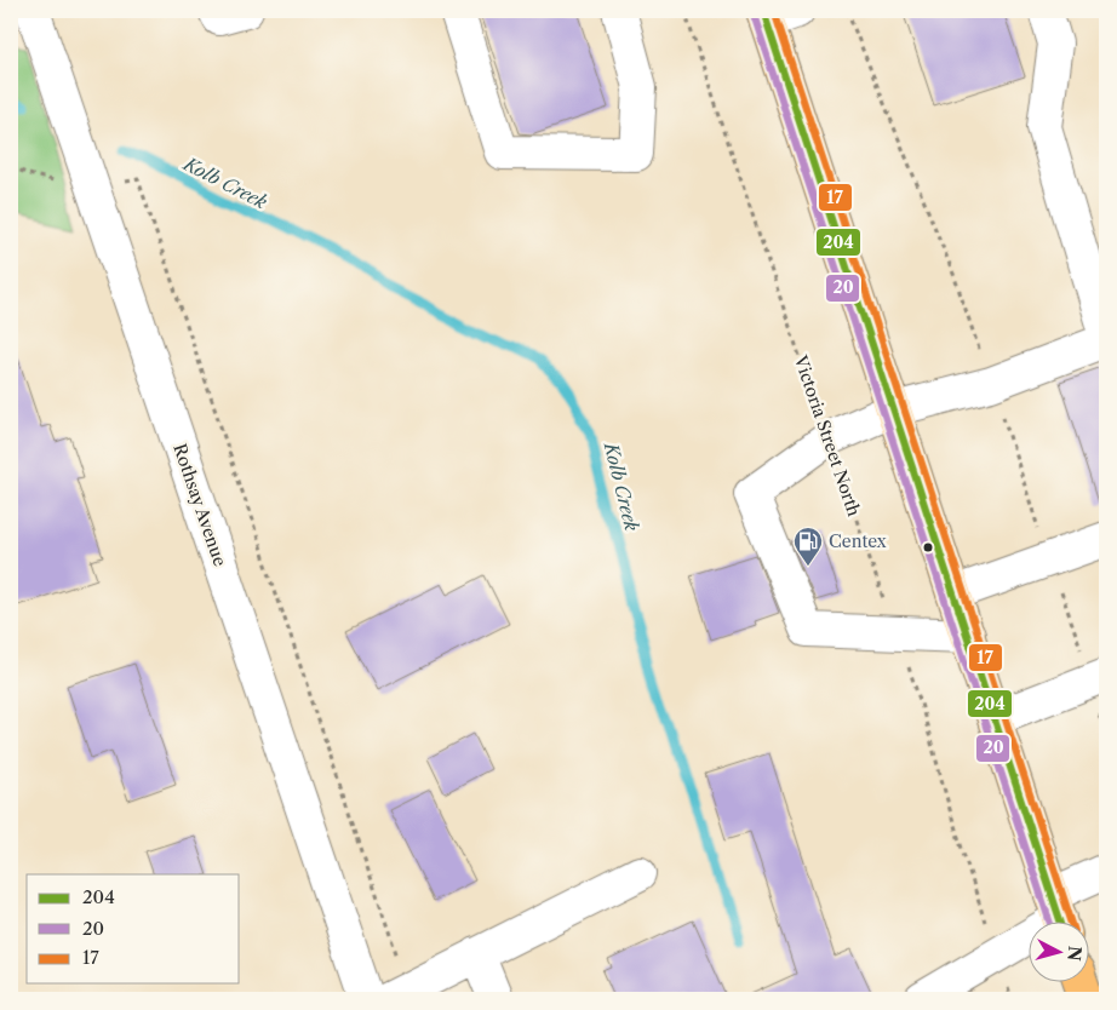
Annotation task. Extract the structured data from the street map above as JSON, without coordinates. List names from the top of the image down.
{
  "streets": {
    "street": ["Rothsay Avenue"],
    "path": ["Victoria Street North"]
  },
  "water": ["Kolb Creek"],
  "places": {
    "fuel station": ["Centex"]
  },
  "lines": ["transit line 204", "transit line 17", "transit line 20"],
  "legend": ["204", "20", "17"],
  "north": "right"
}
